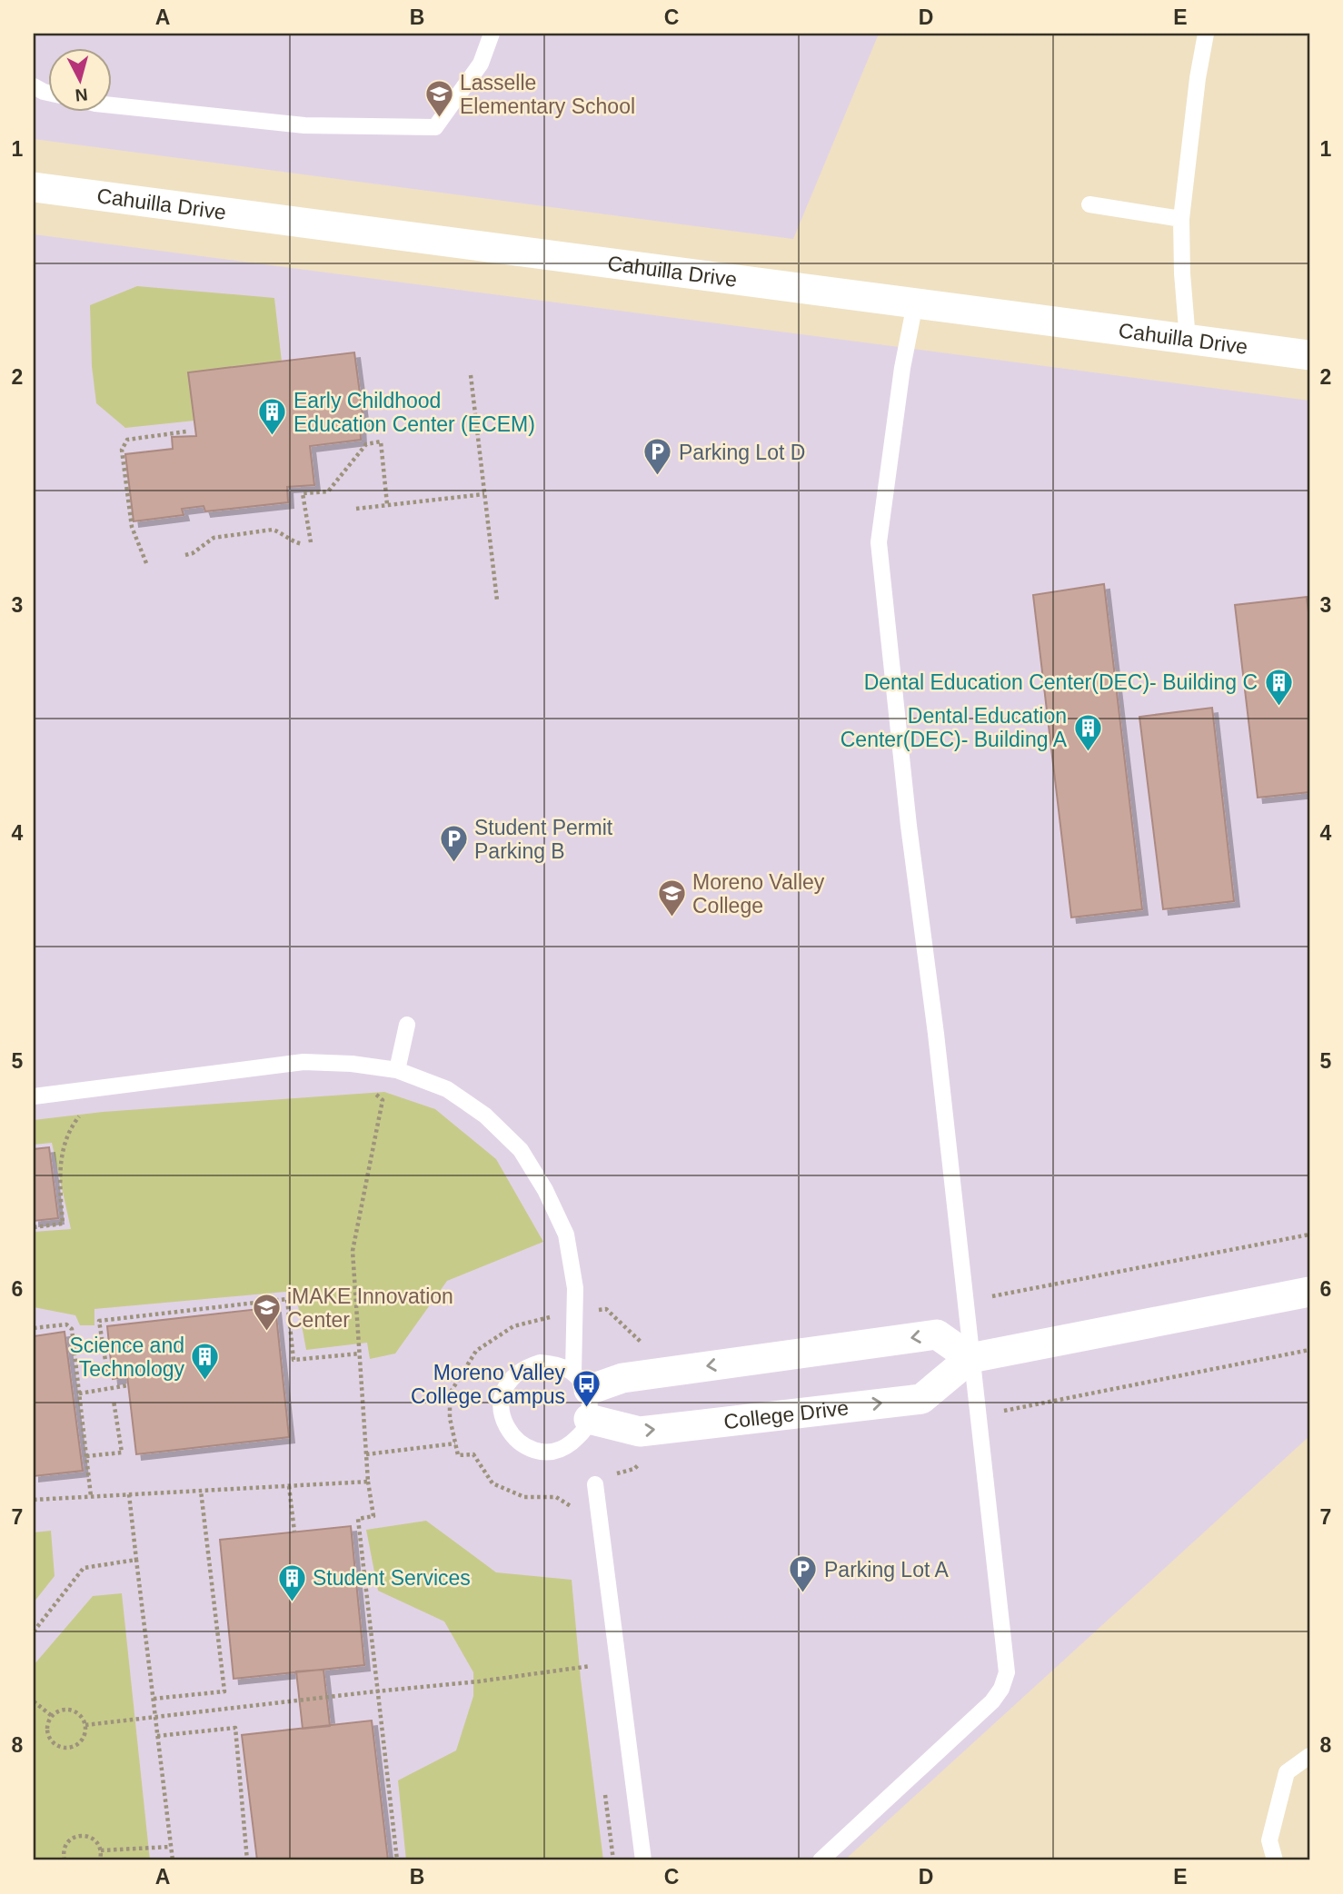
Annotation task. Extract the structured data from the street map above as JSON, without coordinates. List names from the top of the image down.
{
  "streets": {
    "street": ["Cahuilla Drive", "College Drive"]
  },
  "places": {
    "school or university": ["Lasselle Elementary School", "Moreno Valley College", "iMAKE Innovation Center"],
    "building": [
      "Early Childhood Education Center (ECEM)",
      "Dental Education Center(DEC)- Building C",
      "Dental Education Center(DEC)- Building A",
      "Science and Technology",
      "Student Services"
    ],
    "parking": ["Parking Lot D", "Student Permit Parking B", "Parking Lot A"],
    "bus stop": ["Moreno Valley College Campus"]
  },
  "north": "bottom",
  "grid": {
    "columns": [
      "A",
      "B",
      "C",
      "D",
      "E"
    ],
    "rows": [
      "1",
      "2",
      "3",
      "4",
      "5",
      "6",
      "7",
      "8"
    ]
  }
}
